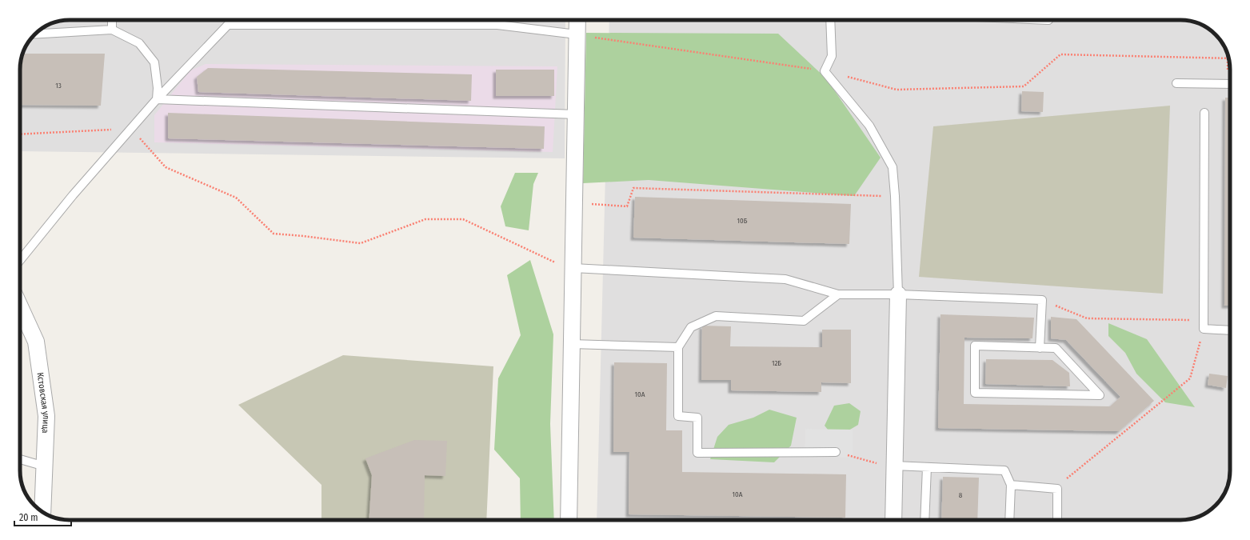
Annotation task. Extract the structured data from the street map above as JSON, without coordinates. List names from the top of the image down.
{
  "streets": {
    "street": ["Кстовская улица"]
  },
  "house_numbers": [
    "13",
    "10Б",
    "12Б",
    "10А",
    "10А",
    "8"
  ],
  "scale_bar": "20 m"
}
